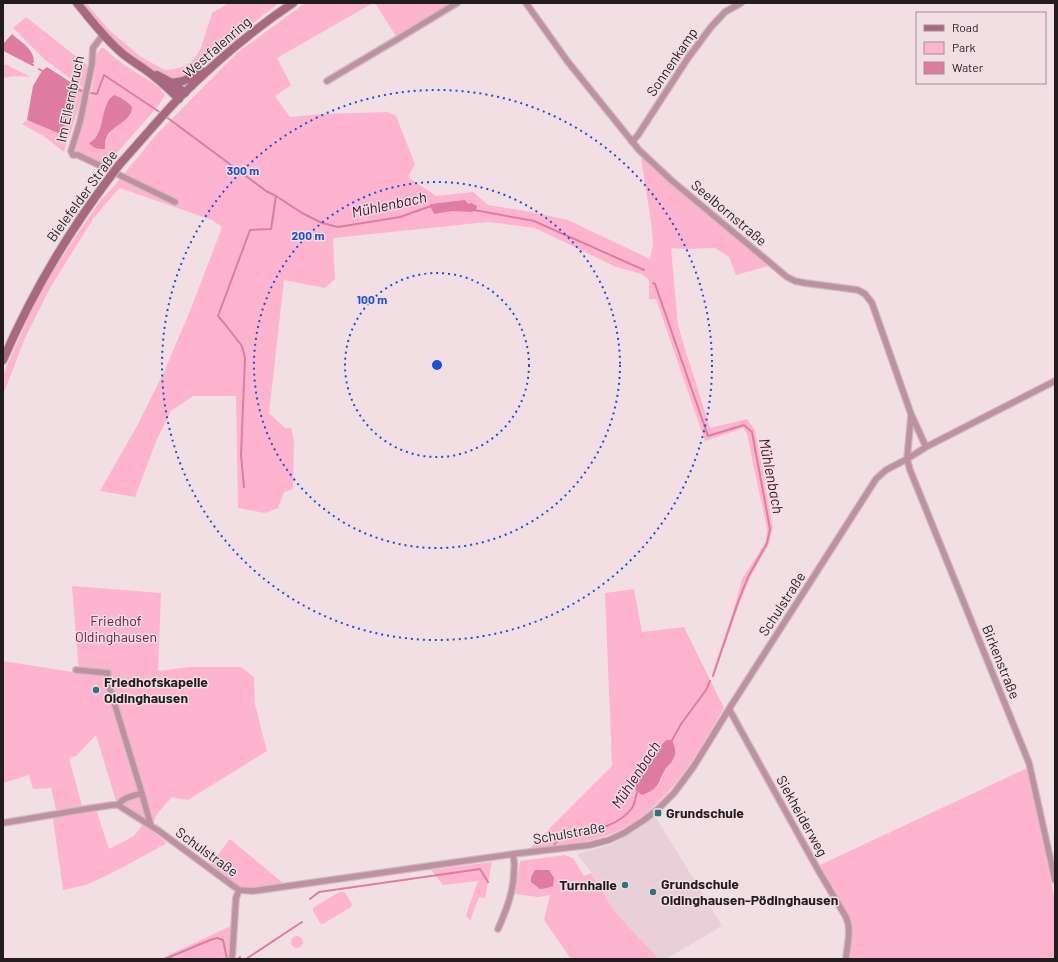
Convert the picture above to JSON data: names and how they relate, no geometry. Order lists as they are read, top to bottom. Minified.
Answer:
{"streets":{"main road":["Westfalenring","Bielefelder Straße"],"street":["Sonnenkamp","Im Ellernbruch","Seelbornstraße","Schulstraße","Birkenstraße","Siekheiderweg"]},"crossings":[["Westfalenring","Bielefelder Straße"],["Sonnenkamp","Seelbornstraße"],["Seelbornstraße","Schulstraße"],["Seelbornstraße","Birkenstraße"],["Schulstraße","Birkenstraße"],["Schulstraße","Siekheiderweg"]],"water":["Mühlenbach"],"parks":["Friedhof Oldinghausen"],"places":{"other":["Friedhofskapelle Oldinghausen","Turnhalle","Grundschule Oldinghausen-Pödinghausen"],"transit":["Grundschule"]},"legend":["Road","Park","Water"],"rings":["300 m","200 m","100 m"]}
